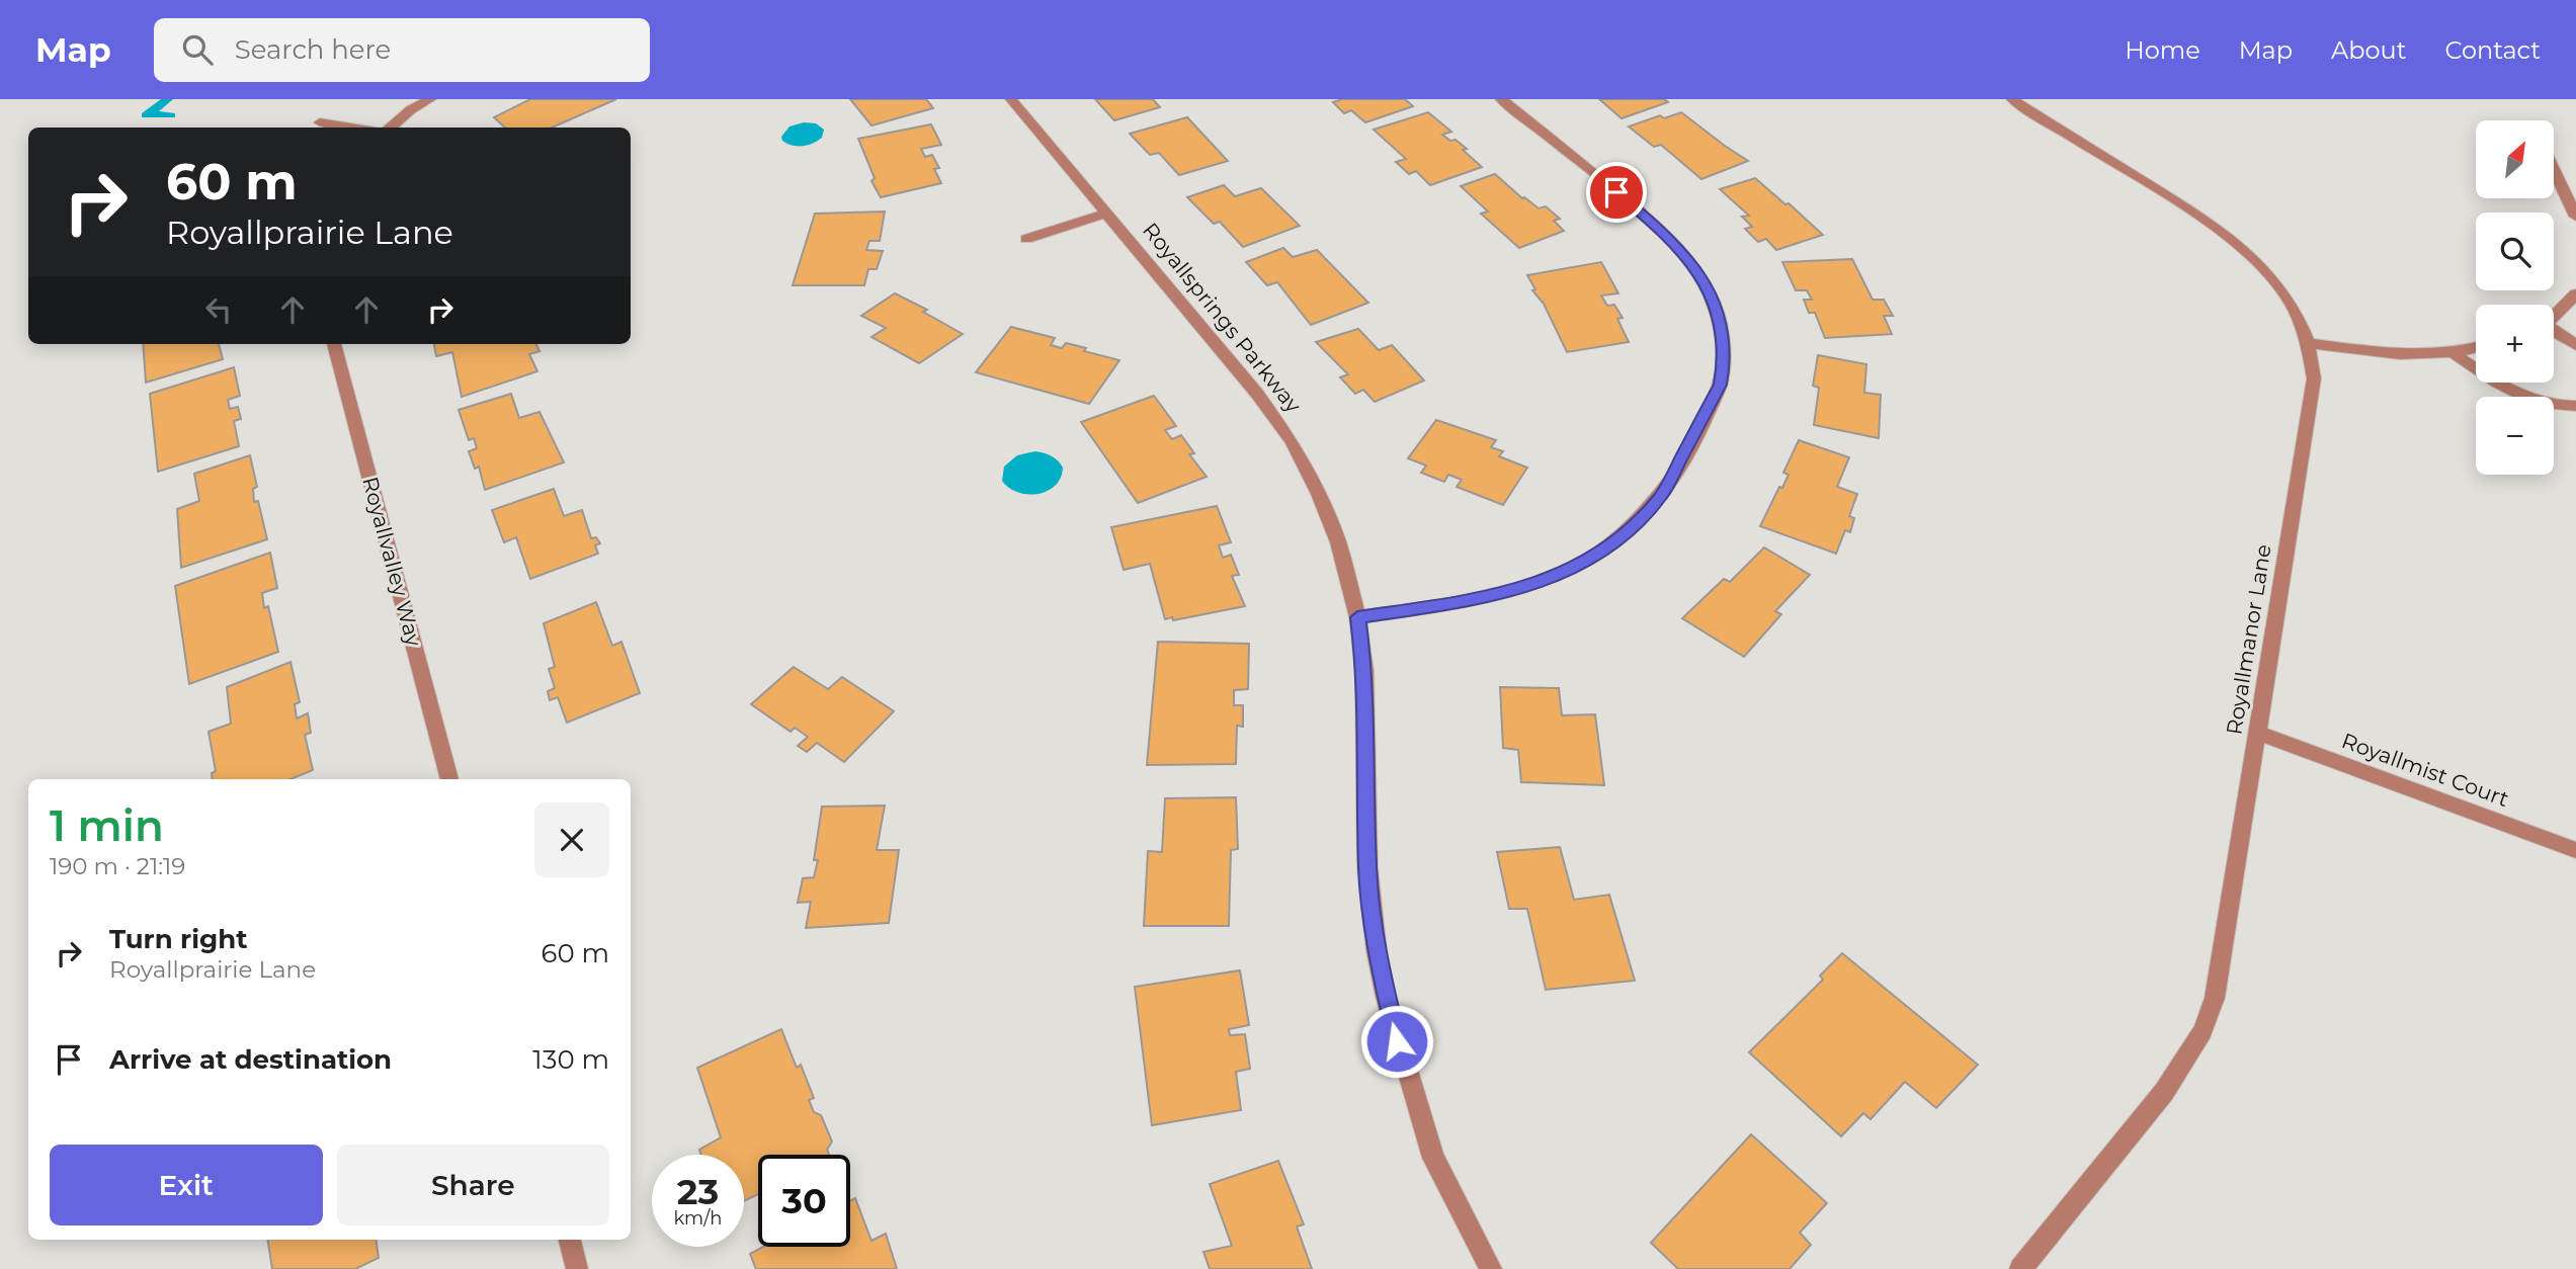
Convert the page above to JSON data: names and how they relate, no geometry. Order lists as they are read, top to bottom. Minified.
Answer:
{"streets":{"street":["Royallsprings Parkway","Royallvalley Way","Royallmanor Lane","Royallmist Court"]},"crossings":[["Royallmanor Lane","Royallmist Court"]],"north":"top right","page":{"header":"Map","search":"Search here","nav":["Home","Map","About","Contact"],"map_buttons":["+","−"],"turn":["60 m","Royallprairie Lane"],"heading":["1 min","190 m · 21:19"],"list":[{"name":"Turn right","note":"Royallprairie Lane","value":"60 m"},{"name":"Arrive at destination","value":"130 m"}],"buttons":["Exit","Share"],"speed":"23 km/h","limit":"30"}}
